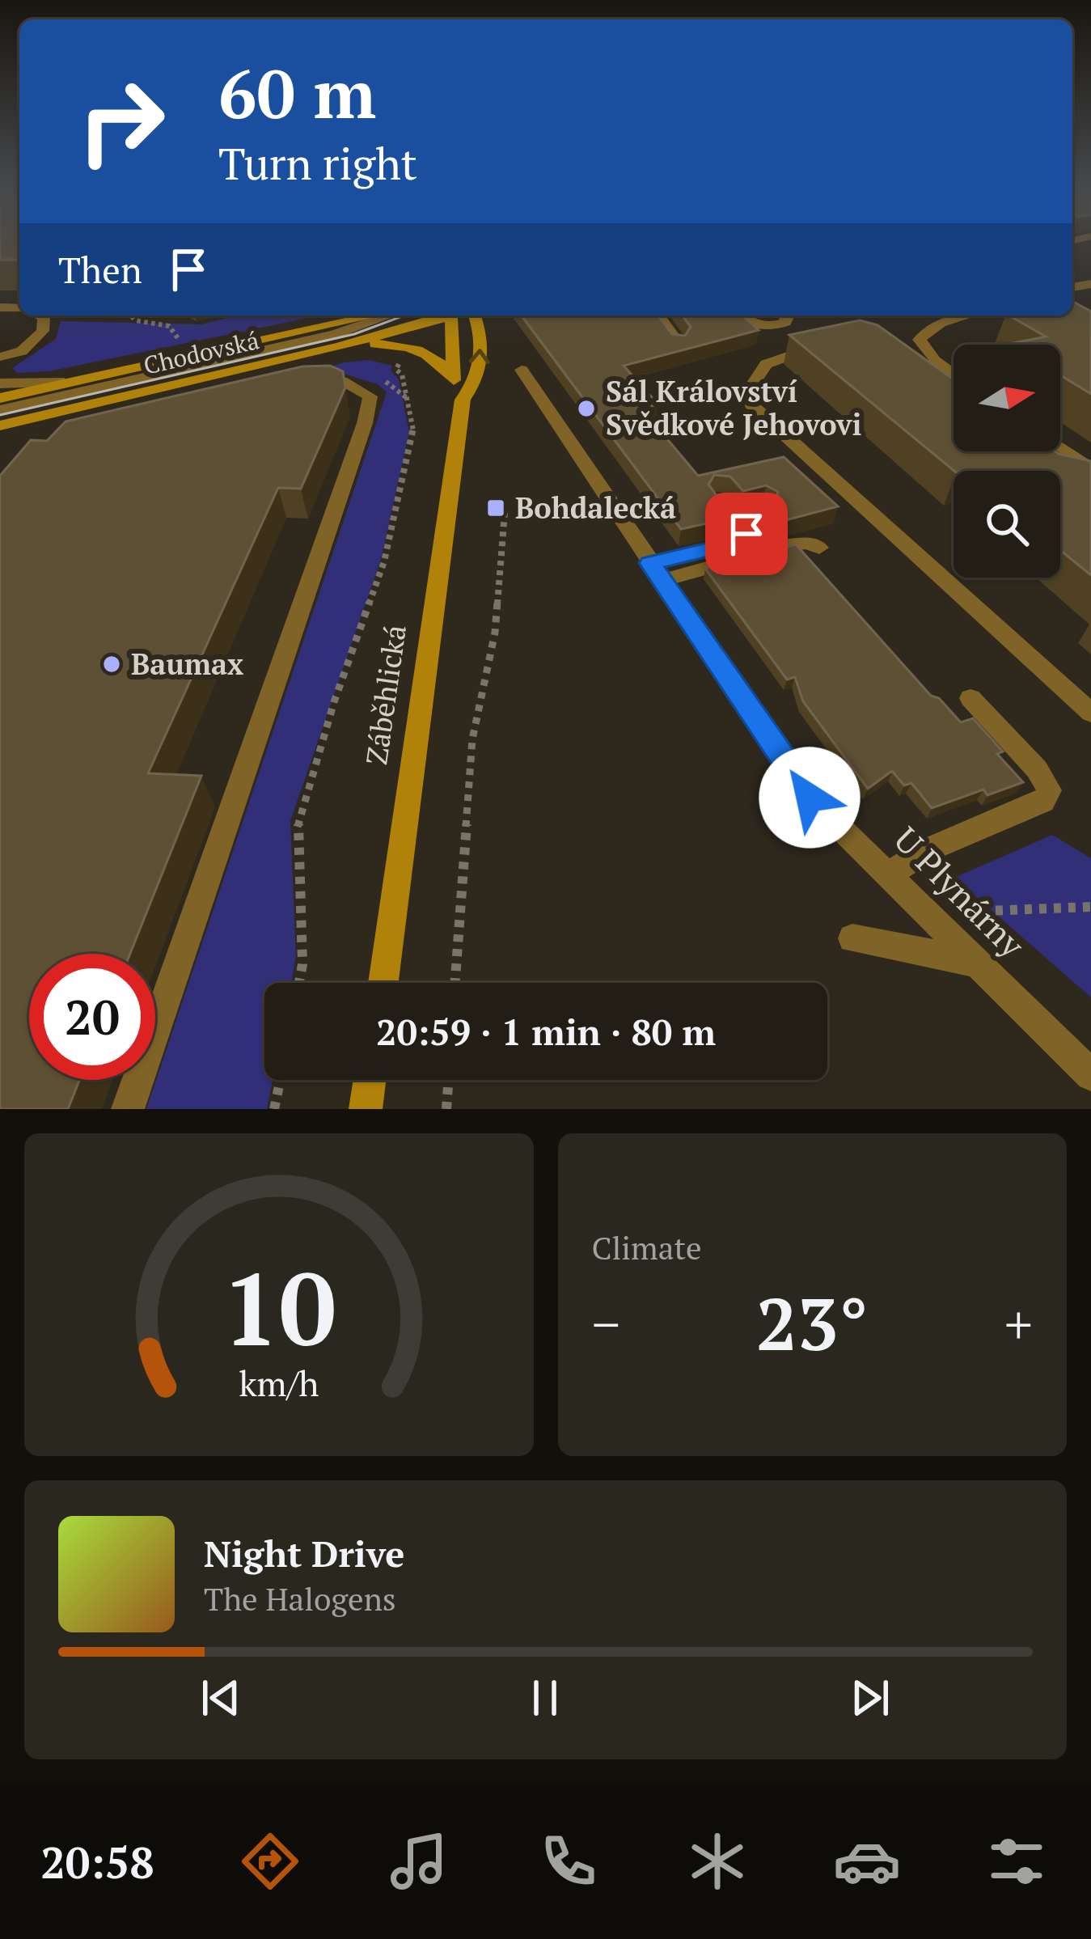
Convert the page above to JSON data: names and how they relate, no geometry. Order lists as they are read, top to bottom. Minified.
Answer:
{"streets":{"street":["Chodovská","Záběhlická"],"lane":["U Plynárny"]},"places":{"other":["Sál Království Svědkové Jehovovi","Baumax"],"transit":["Bohdalecká"]},"north":"right","page":{"turn":["60 m","Turn right"],"then":"Then","limit":"20","trip":"20:59 · 1 min · 80 m","tile":"Climate","heat":["−","23°","+"],"song":["Night Drive","The Halogens"],"tabs":"20:58","gauge":["10","km/h"]}}
